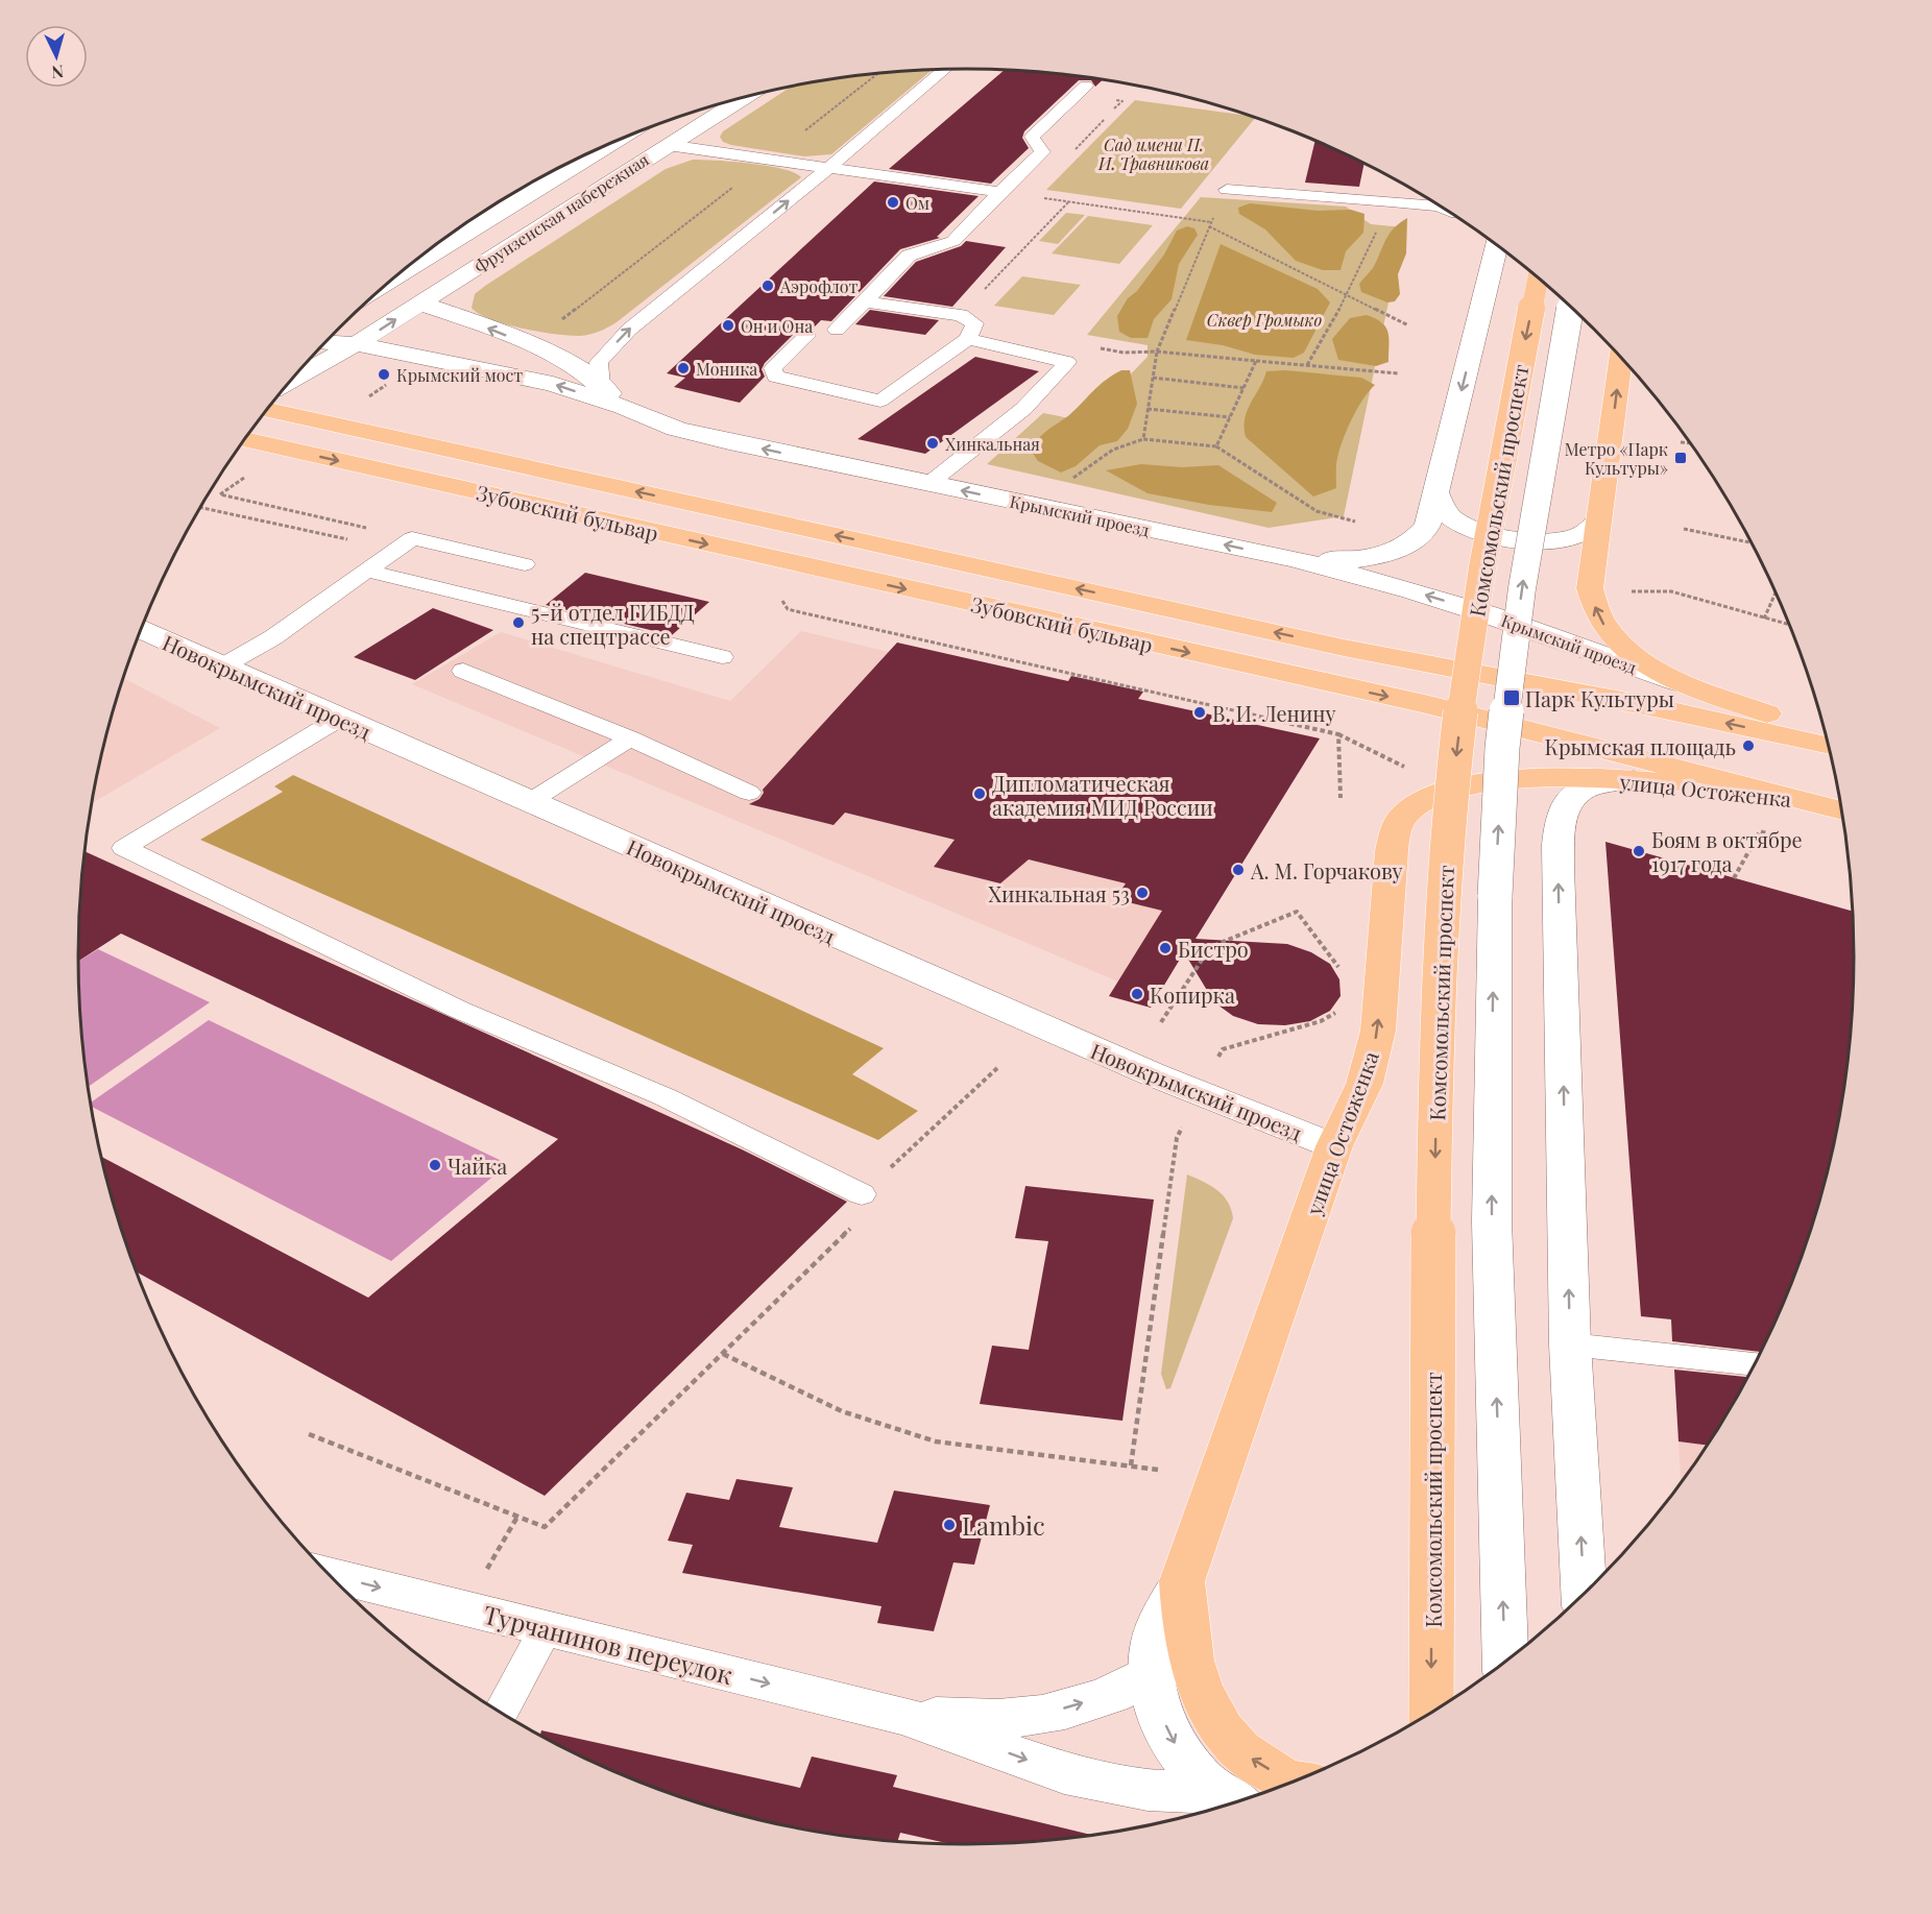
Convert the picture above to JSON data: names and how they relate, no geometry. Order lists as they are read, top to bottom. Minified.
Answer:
{"streets":{"main road":["Фрунзенская набережная","Комсомольский проспект","Зубовский бульвар","Крымский проезд","Новокрымский проезд","улица Остоженка","Турчанинов переулок"]},"crossings":[["Фрунзенская набережная","Крымский проезд"],["Зубовский бульвар","улица Остоженка"],["Новокрымский проезд","улица Остоженка"],["улица Остоженка","Турчанинов переулок"]],"one_way":["Крымский проезд","Турчанинов переулок"],"parks":["Сад имени П. И. Травникова","Сквер Громыко"],"places":{"other":["Ом","Аэрофлот","Он и Она","Моника","Крымский мост","Хинкальная","5-й отдел ГИБДД на спецтрассе","В. И. Ленину","Крымская площадь","Дипломатическая академия МИД России","Боям в октябре 1917 года","А. М. Горчакову","Хинкальная 53","Бистро","Копирка","Чайка","Lambic"],"transit":["Метро «Парк Культуры»","Парк Культуры"]},"north":"bottom"}
